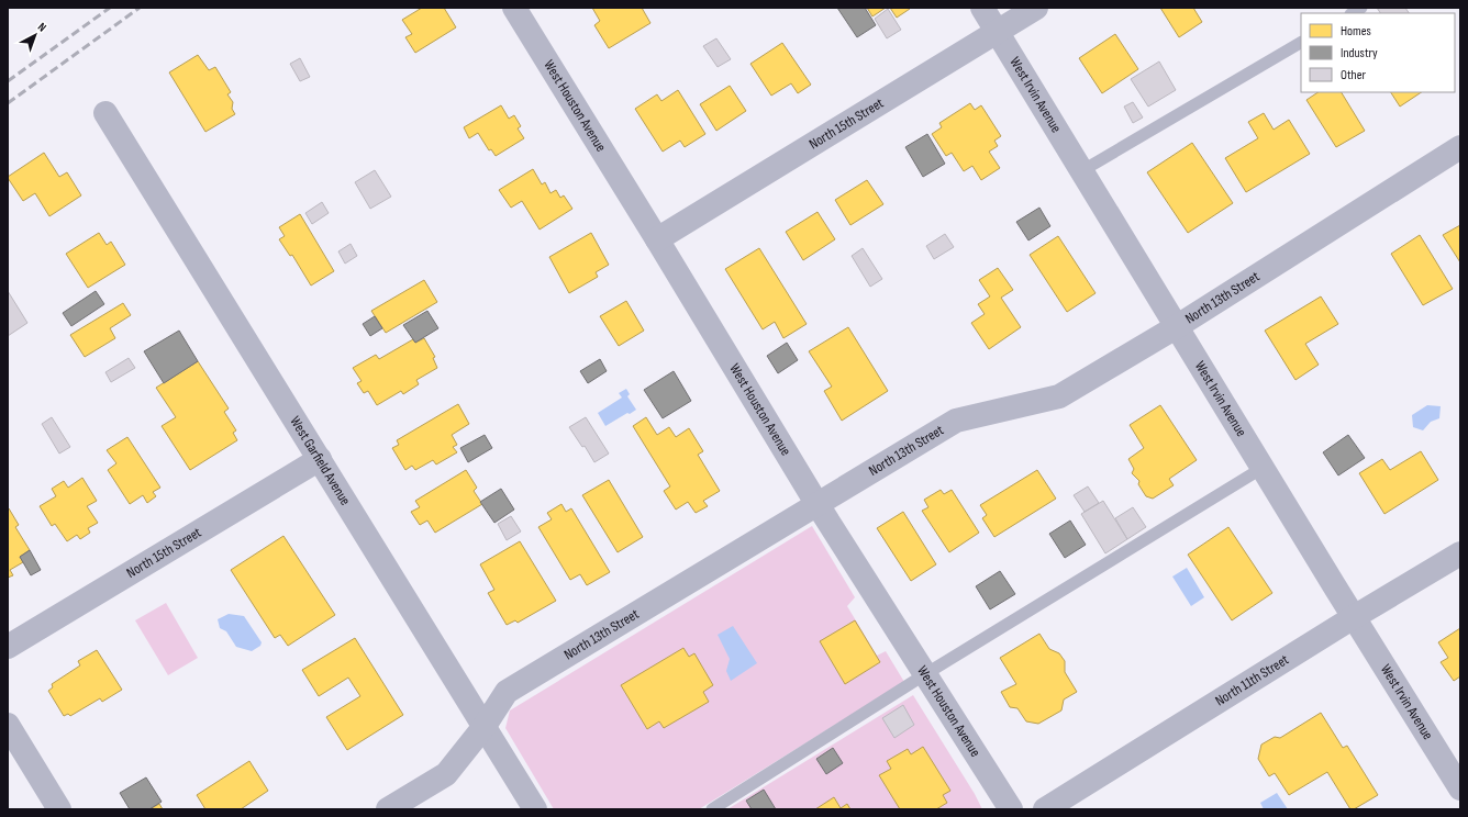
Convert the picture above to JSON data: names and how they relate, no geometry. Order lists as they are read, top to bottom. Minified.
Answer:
{"streets":{"street":["West Irvin Avenue","West Houston Avenue","North 15th Street","North 13th Street","West Garfield Avenue","North 11th Street"]},"crossings":[["West Irvin Avenue","North 15th Street"],["West Irvin Avenue","North 13th Street"],["West Irvin Avenue","North 11th Street"],["West Houston Avenue","North 15th Street"],["West Houston Avenue","North 13th Street"],["North 15th Street","West Garfield Avenue"],["North 13th Street","West Garfield Avenue"]],"legend":["Homes","Industry","Other"],"north":"top right"}
